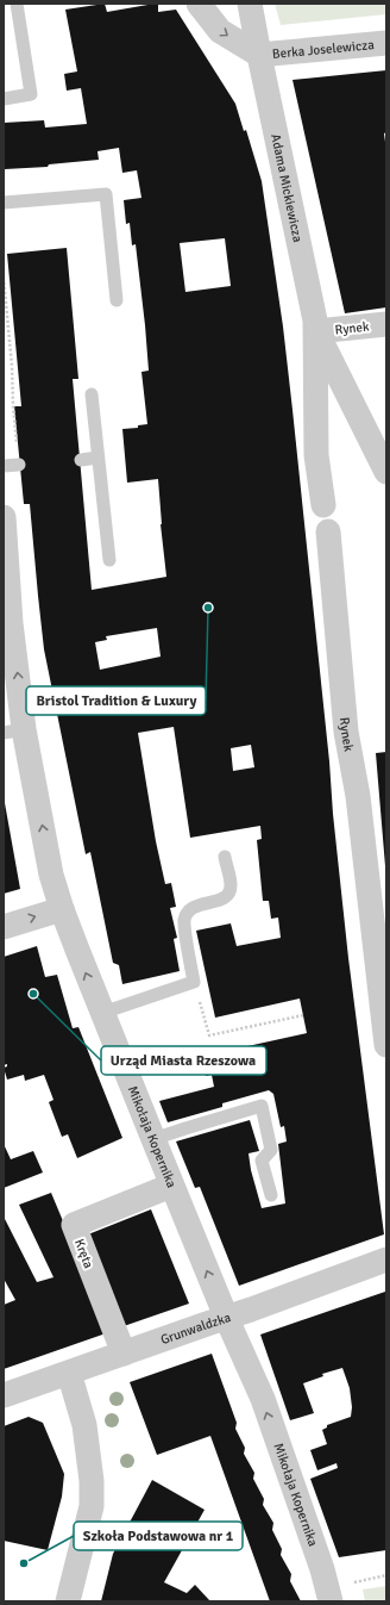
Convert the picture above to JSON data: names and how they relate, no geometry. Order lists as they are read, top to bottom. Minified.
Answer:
{"streets":{"street":["Berka Joselewicza","Adama Mickiewicza","Rynek","Mikołaja Kopernika","Kręta","Grunwaldzka"]},"crossings":[["Berka Joselewicza","Adama Mickiewicza"],["Adama Mickiewicza","Rynek"],["Mikołaja Kopernika","Kręta"],["Mikołaja Kopernika","Grunwaldzka"],["Kręta","Grunwaldzka"]],"one_way":["Mikołaja Kopernika"],"places":["Bristol Tradition & Luxury","Urząd Miasta Rzeszowa","Szkoła Podstawowa nr 1"]}
